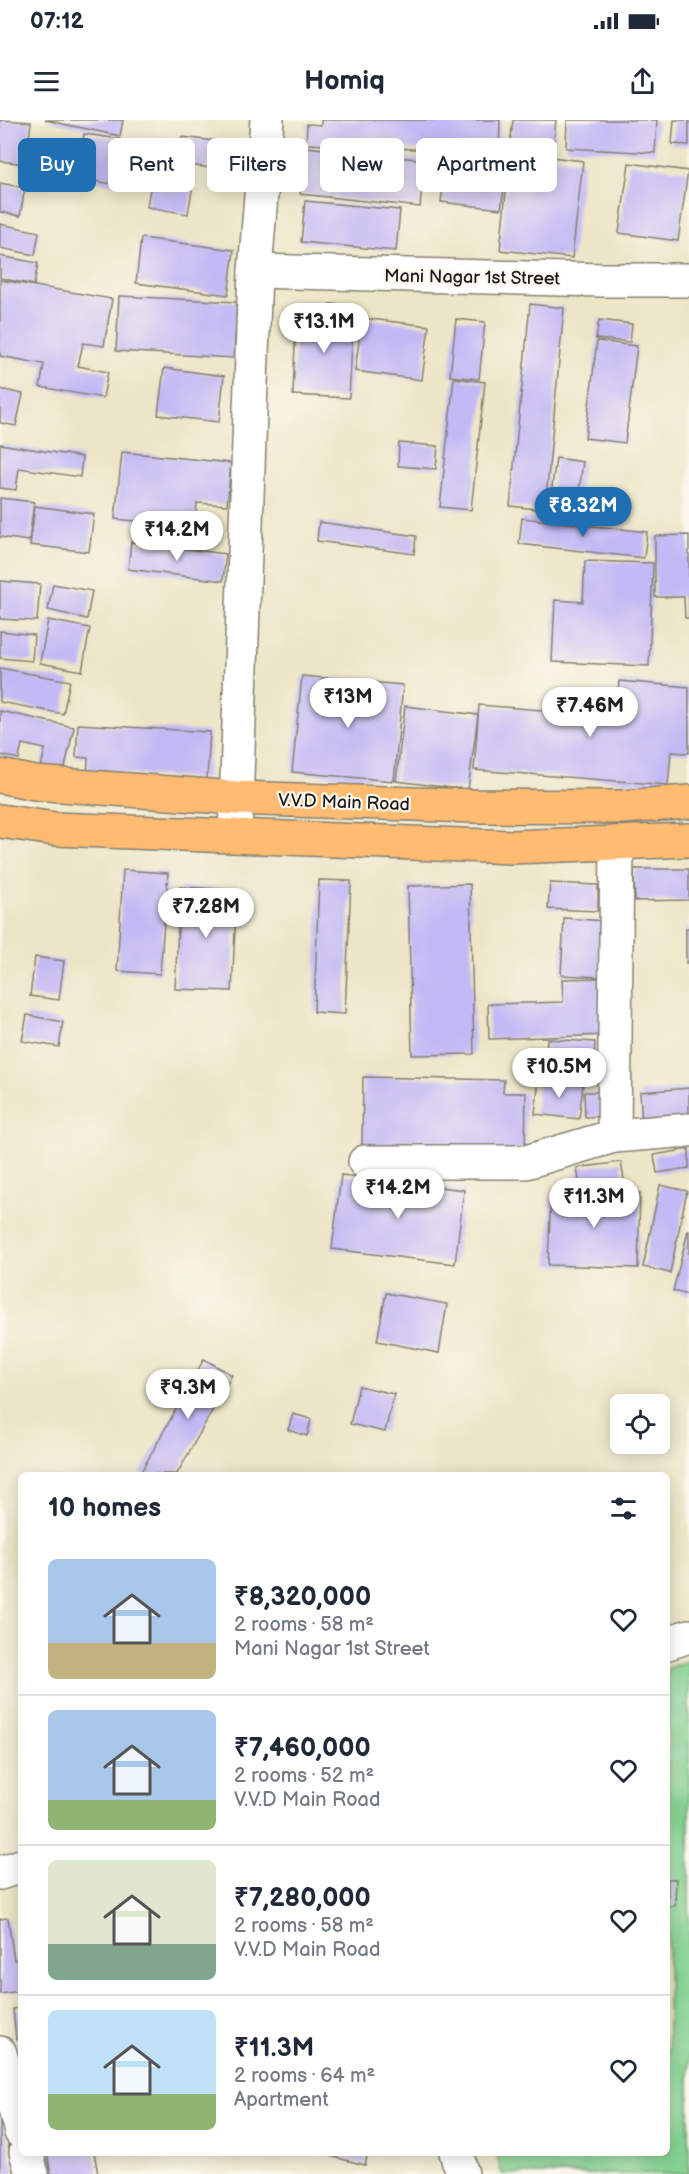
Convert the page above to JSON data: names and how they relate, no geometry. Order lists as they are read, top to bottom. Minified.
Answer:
{"streets":{"main road":["V.V.D Main Road"],"street":["Mani Nagar 1st Street"]},"page":{"status":"07:12","header":"Homiq","chip":["Buy","Rent","Filters","New","Apartment"],"price":["₹13.1M","₹8.32M","₹14.2M","₹13M","₹7.46M","₹7.28M","₹10.5M","₹14.2M","₹11.3M","₹9.3M"],"heading":"10 homes","list":[{"name":"₹8,320,000","note":"2 rooms · 58 m² · Mani Nagar 1st Street"},{"name":"₹7,460,000","note":"2 rooms · 52 m² · V.V.D Main Road"},{"name":"₹7,280,000","note":"2 rooms · 58 m² · V.V.D Main Road"},{"name":"₹11.3M","note":"2 rooms · 64 m² · Apartment"}]}}
